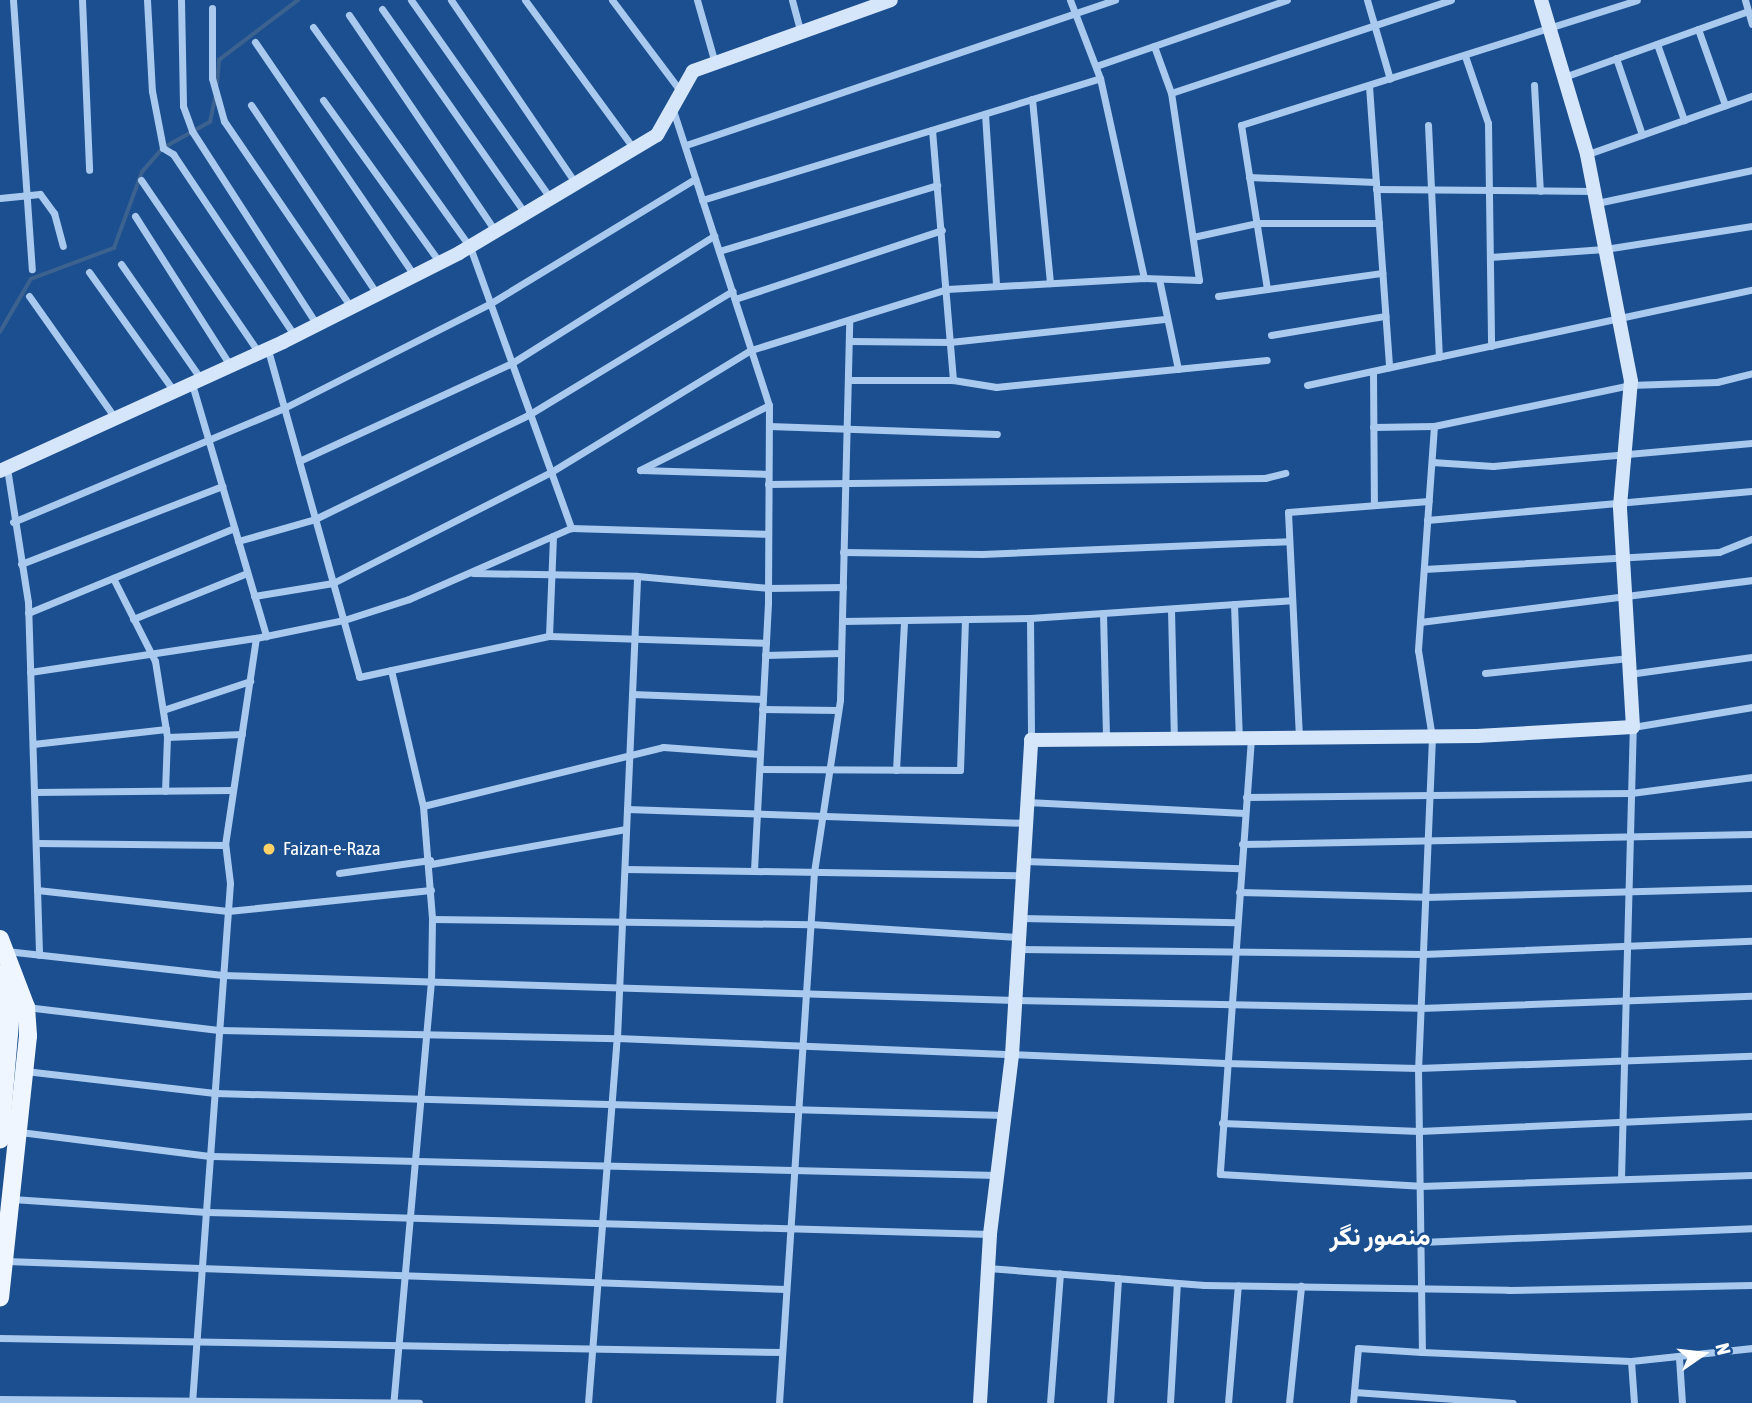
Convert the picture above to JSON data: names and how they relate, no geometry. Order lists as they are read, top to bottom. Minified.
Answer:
{"districts":["منصور نگر"],"places":["Faizan-e-Raza"],"north":"right"}
